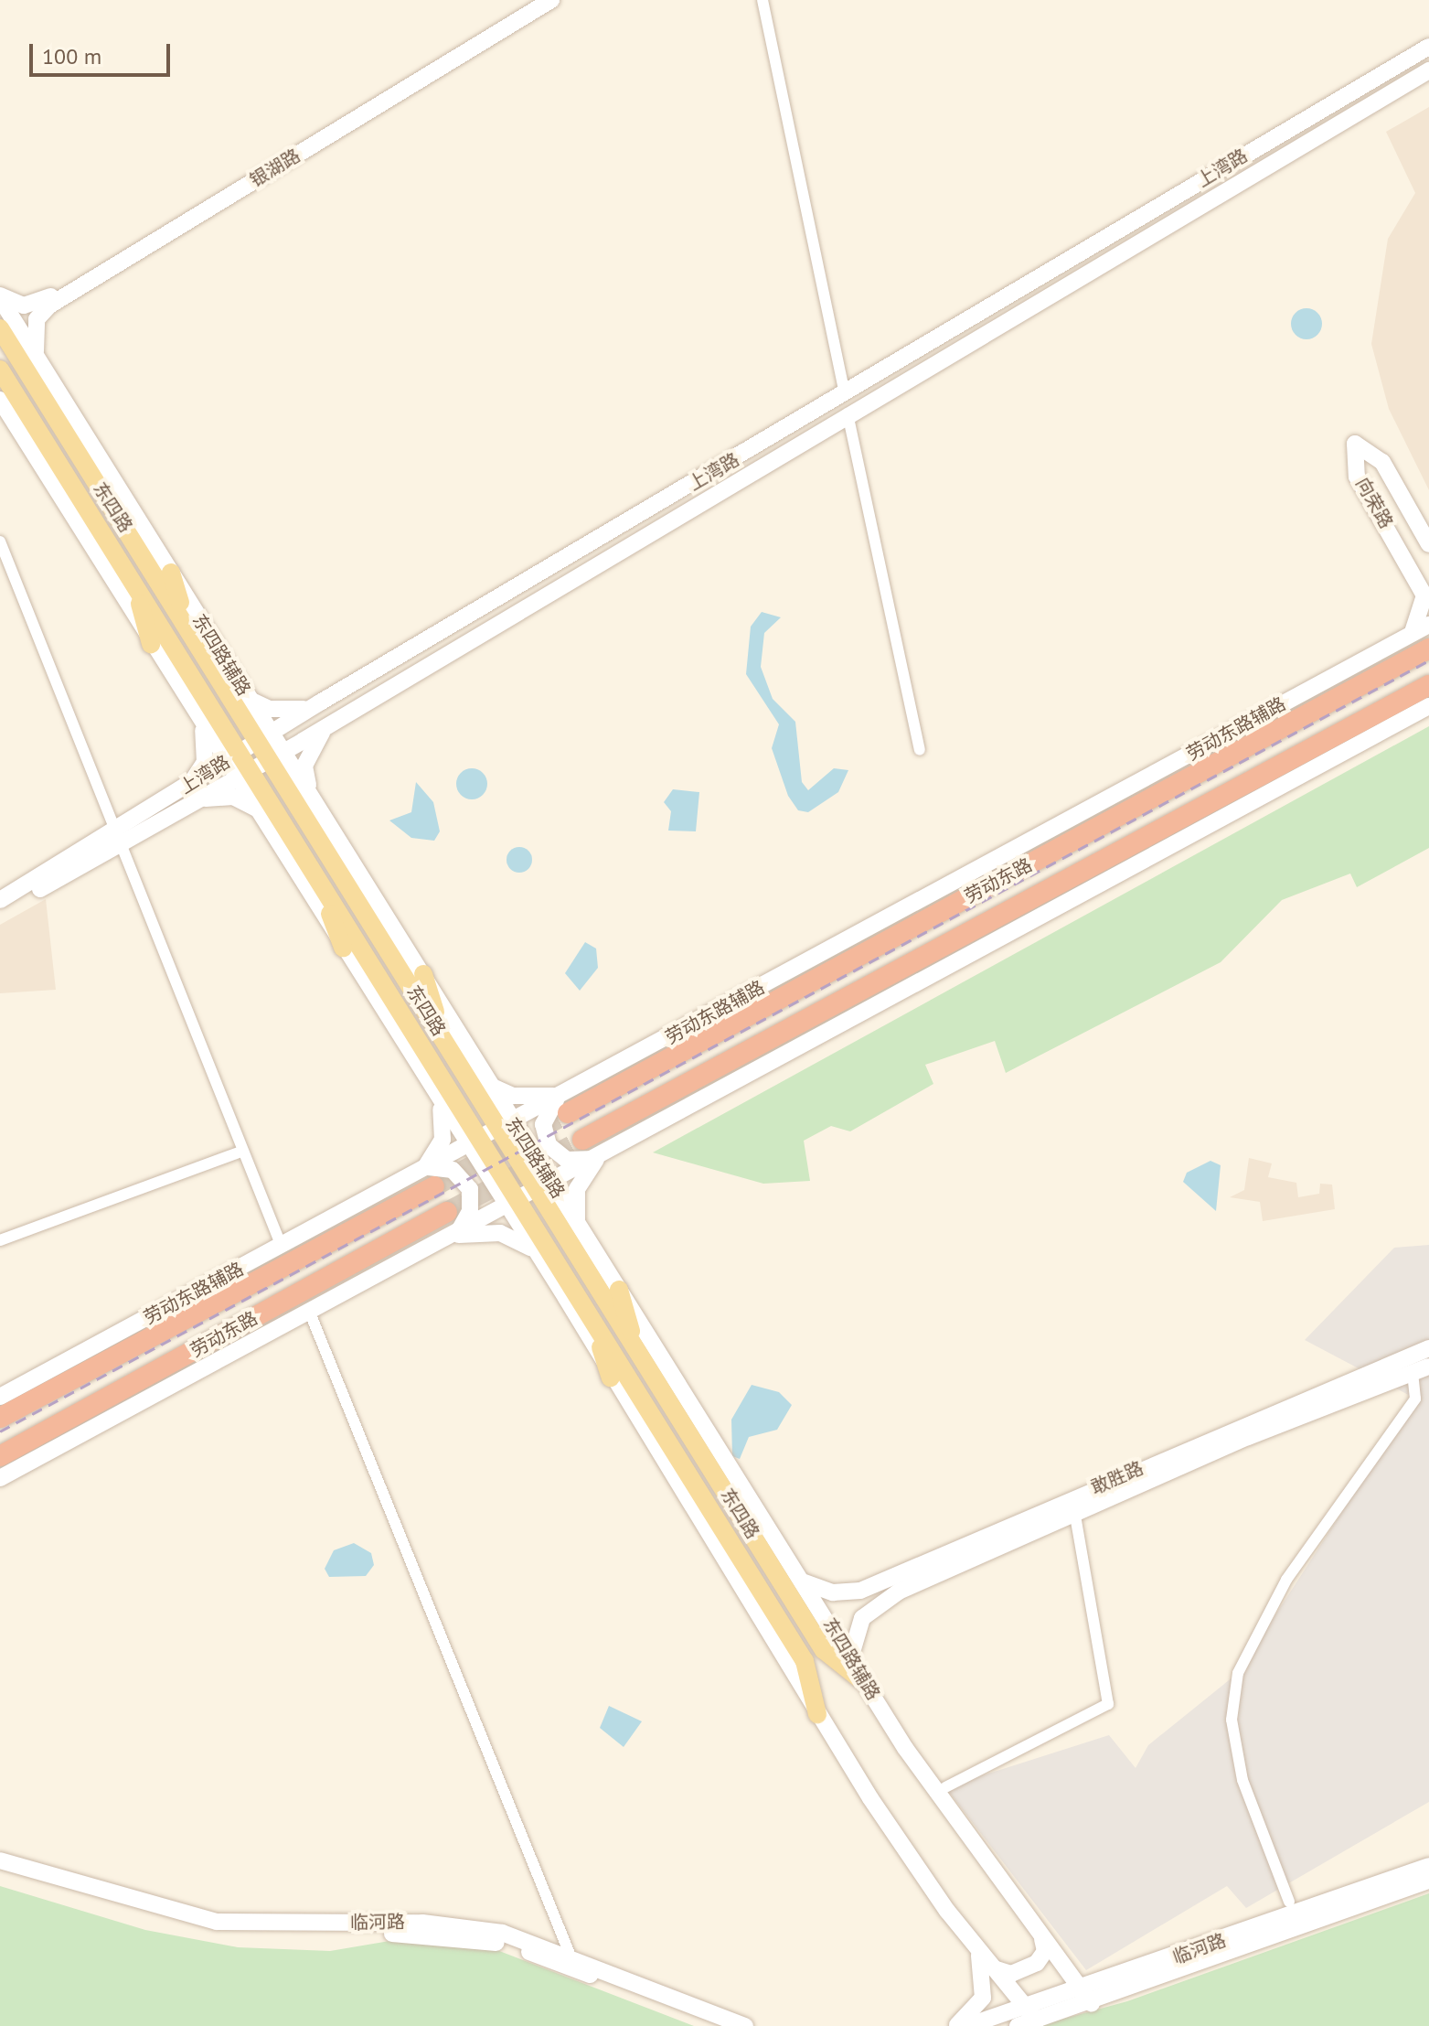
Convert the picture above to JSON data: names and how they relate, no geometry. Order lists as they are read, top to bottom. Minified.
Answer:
{"streets":{"highway":["劳动东路"],"main road":["银湖路","上湾路","向荣路","东四路","东四路辅路","劳动东路辅路","敢胜路","临河路"]},"crossings":[["银湖路","东四路辅路"],["上湾路","东四路"],["上湾路","东四路辅路"],["向荣路","劳动东路辅路"],["东四路","东四路辅路"],["东四路","劳动东路辅路"],["东四路辅路","劳动东路辅路"],["东四路辅路","敢胜路"],["东四路辅路","临河路"],["劳动东路辅路","劳动东路"]],"scale_bar":"100 m"}
